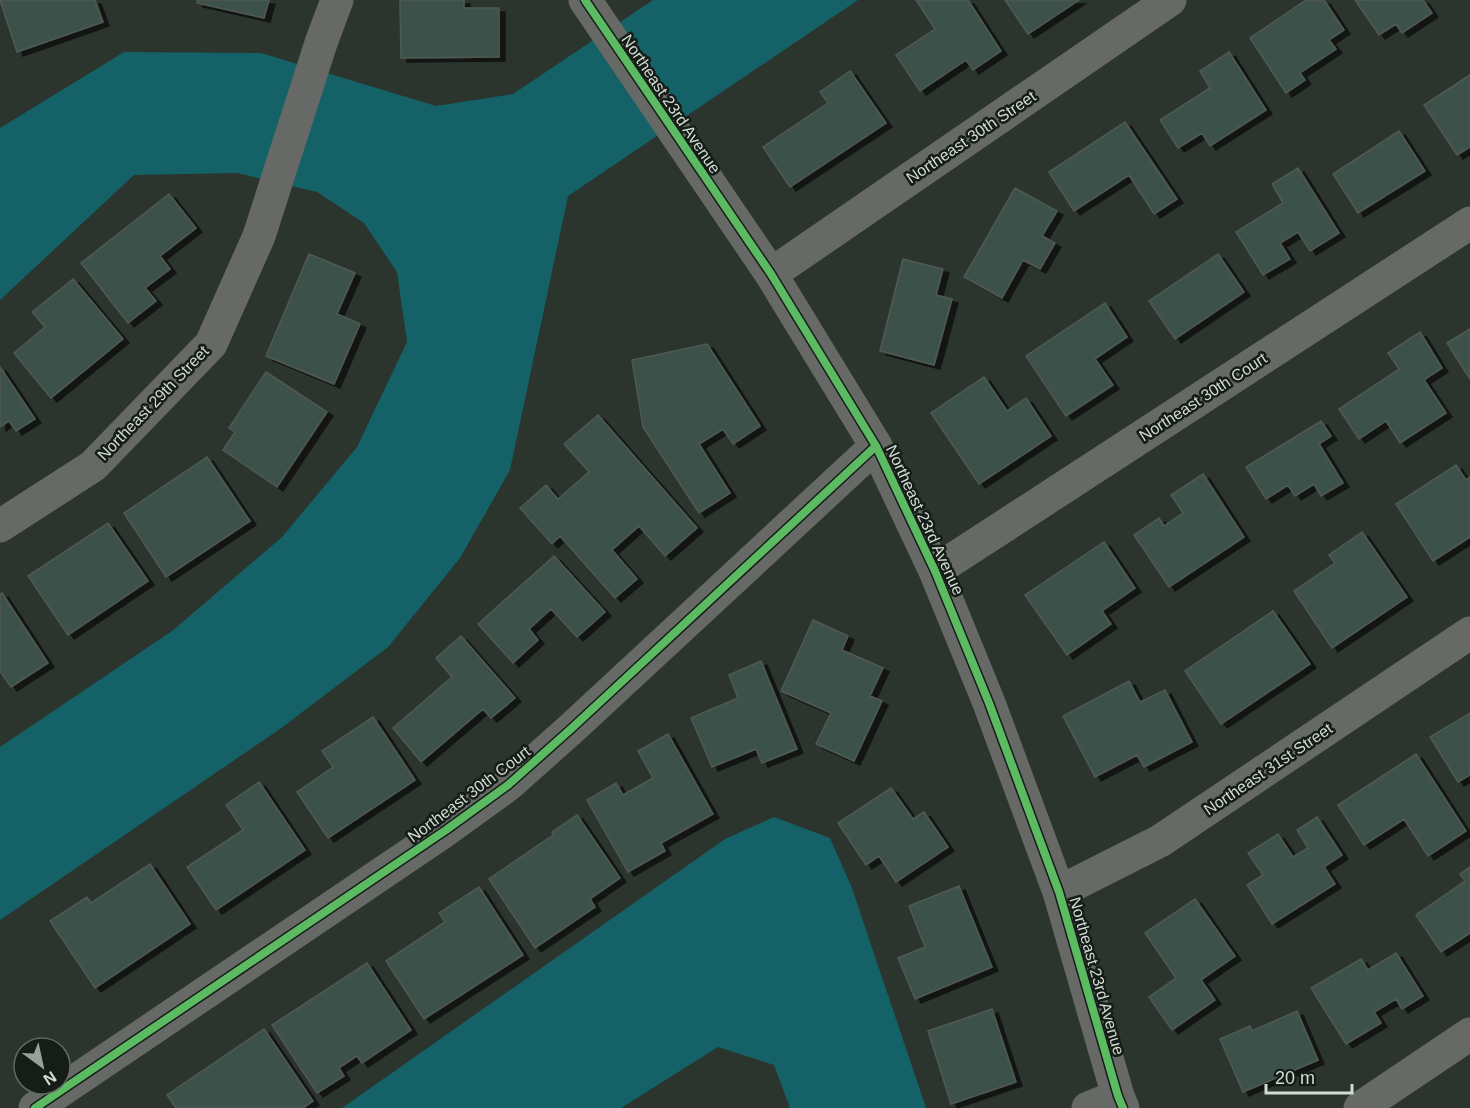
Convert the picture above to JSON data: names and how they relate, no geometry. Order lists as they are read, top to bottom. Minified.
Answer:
{"streets":{"street":["Northeast 23rd Avenue","Northeast 30th Street","Northeast 30th Court","Northeast 29th Street","Northeast 31st Street"]},"crossings":[["Northeast 23rd Avenue","Northeast 30th Street"],["Northeast 23rd Avenue","Northeast 30th Court"],["Northeast 23rd Avenue","Northeast 31st Street"]],"scale_bar":"20 m","north":"bottom right"}
